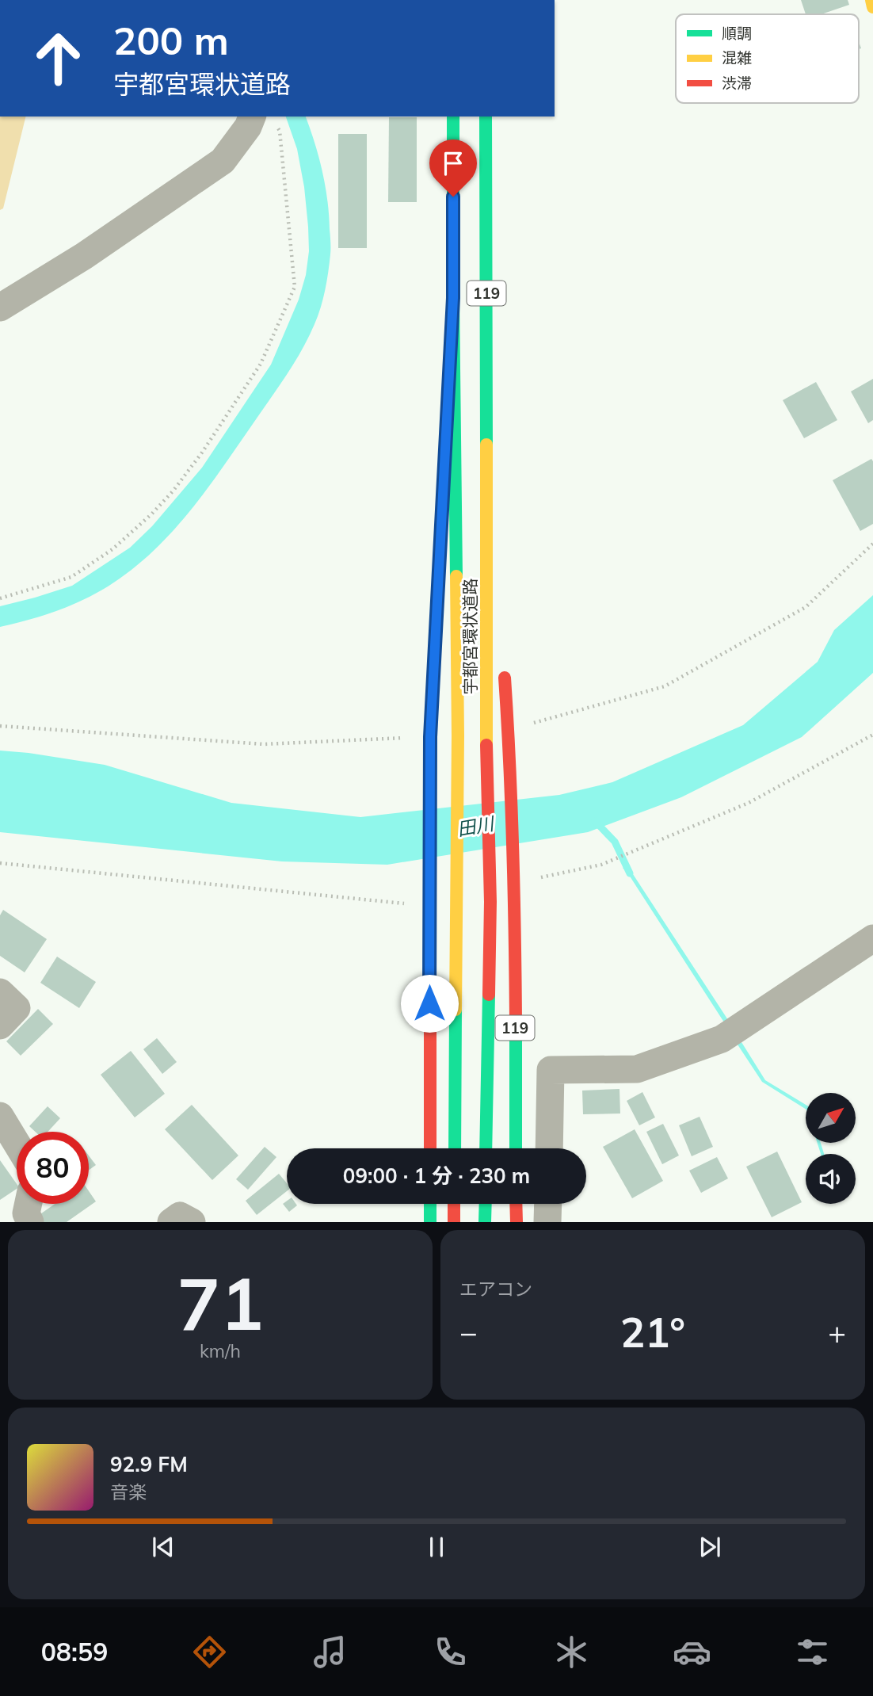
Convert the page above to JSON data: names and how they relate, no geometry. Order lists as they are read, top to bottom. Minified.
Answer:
{"streets":{"main road":["119","宇都宮環状道路"]},"crossings":[["119","宇都宮環状道路"]],"water":["田川"],"legend":["順調","混雑","渋滞"],"north":"top right","page":{"turn":["200 m","宇都宮環状道路"],"limit":"80","trip":"09:00 · 1 分 · 230 m","tile":[["71","km/h"],"エアコン"],"heat":["−","21°","+"],"song":["92.9 FM","音楽"],"tabs":"08:59"}}
